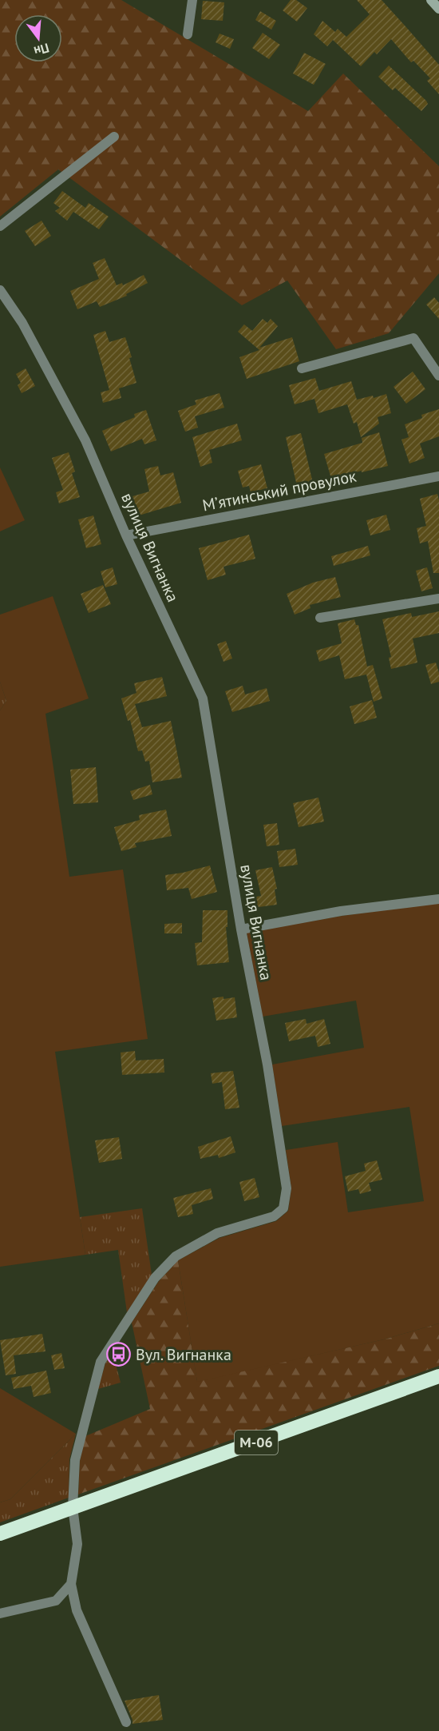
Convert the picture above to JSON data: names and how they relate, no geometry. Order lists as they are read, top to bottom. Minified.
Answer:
{"streets":{"highway":["М-06"],"street":["Мʼятинський провулок","вулиця Вигнанка"]},"crossings":[["Мʼятинський провулок","вулиця Вигнанка"],["вулиця Вигнанка","М-06"]],"places":{"bus stop":["Вул. Вигнанка"]},"north":"bottom"}
